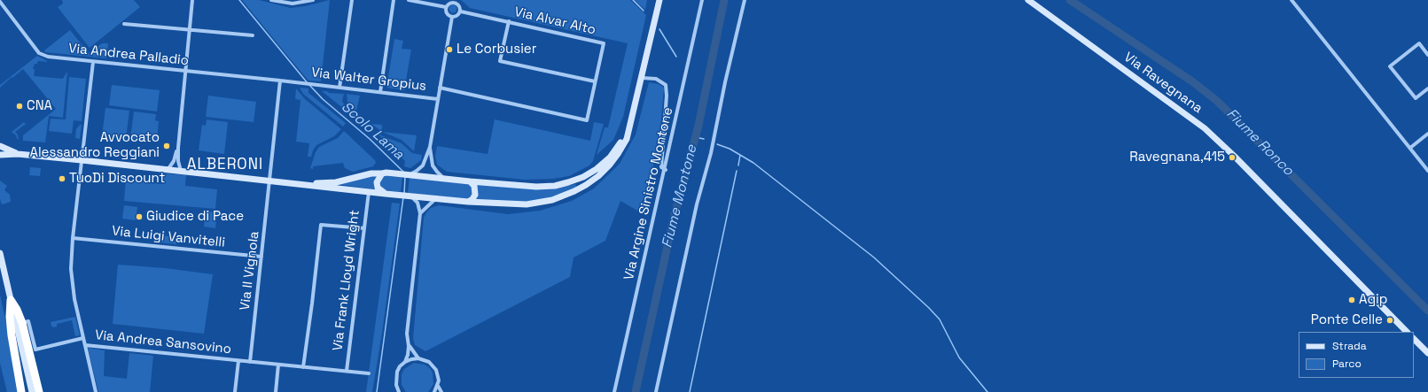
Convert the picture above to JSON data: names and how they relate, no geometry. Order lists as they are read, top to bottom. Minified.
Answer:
{"streets":{"main road":["Via Ravegnana"],"street":["Via Alvar Alto","Via Andrea Palladio","Via Walter Gropius","Via Argine Sinistro Montone","Via Luigi Vanvitelli","Via Il Vignola","Via Frank Lloyd Wright","Via Andrea Sansovino"]},"crossings":[["Via Andrea Palladio","Via Walter Gropius"],["Via Andrea Palladio","Via Il Vignola"],["Via Luigi Vanvitelli","Via Il Vignola"],["Via Il Vignola","Via Andrea Sansovino"],["Via Frank Lloyd Wright","Via Andrea Sansovino"]],"districts":["ALBERONI"],"water":["Scolo Lama","Fiume Ronco","Fiume Montone"],"places":["Le Corbusier","CNA","Avvocato Alessandro Reggiani","Ravegnana,415","TuoDi Discount","Giudice di Pace","Agip","Ponte Celle"],"legend":["Strada","Parco"]}
